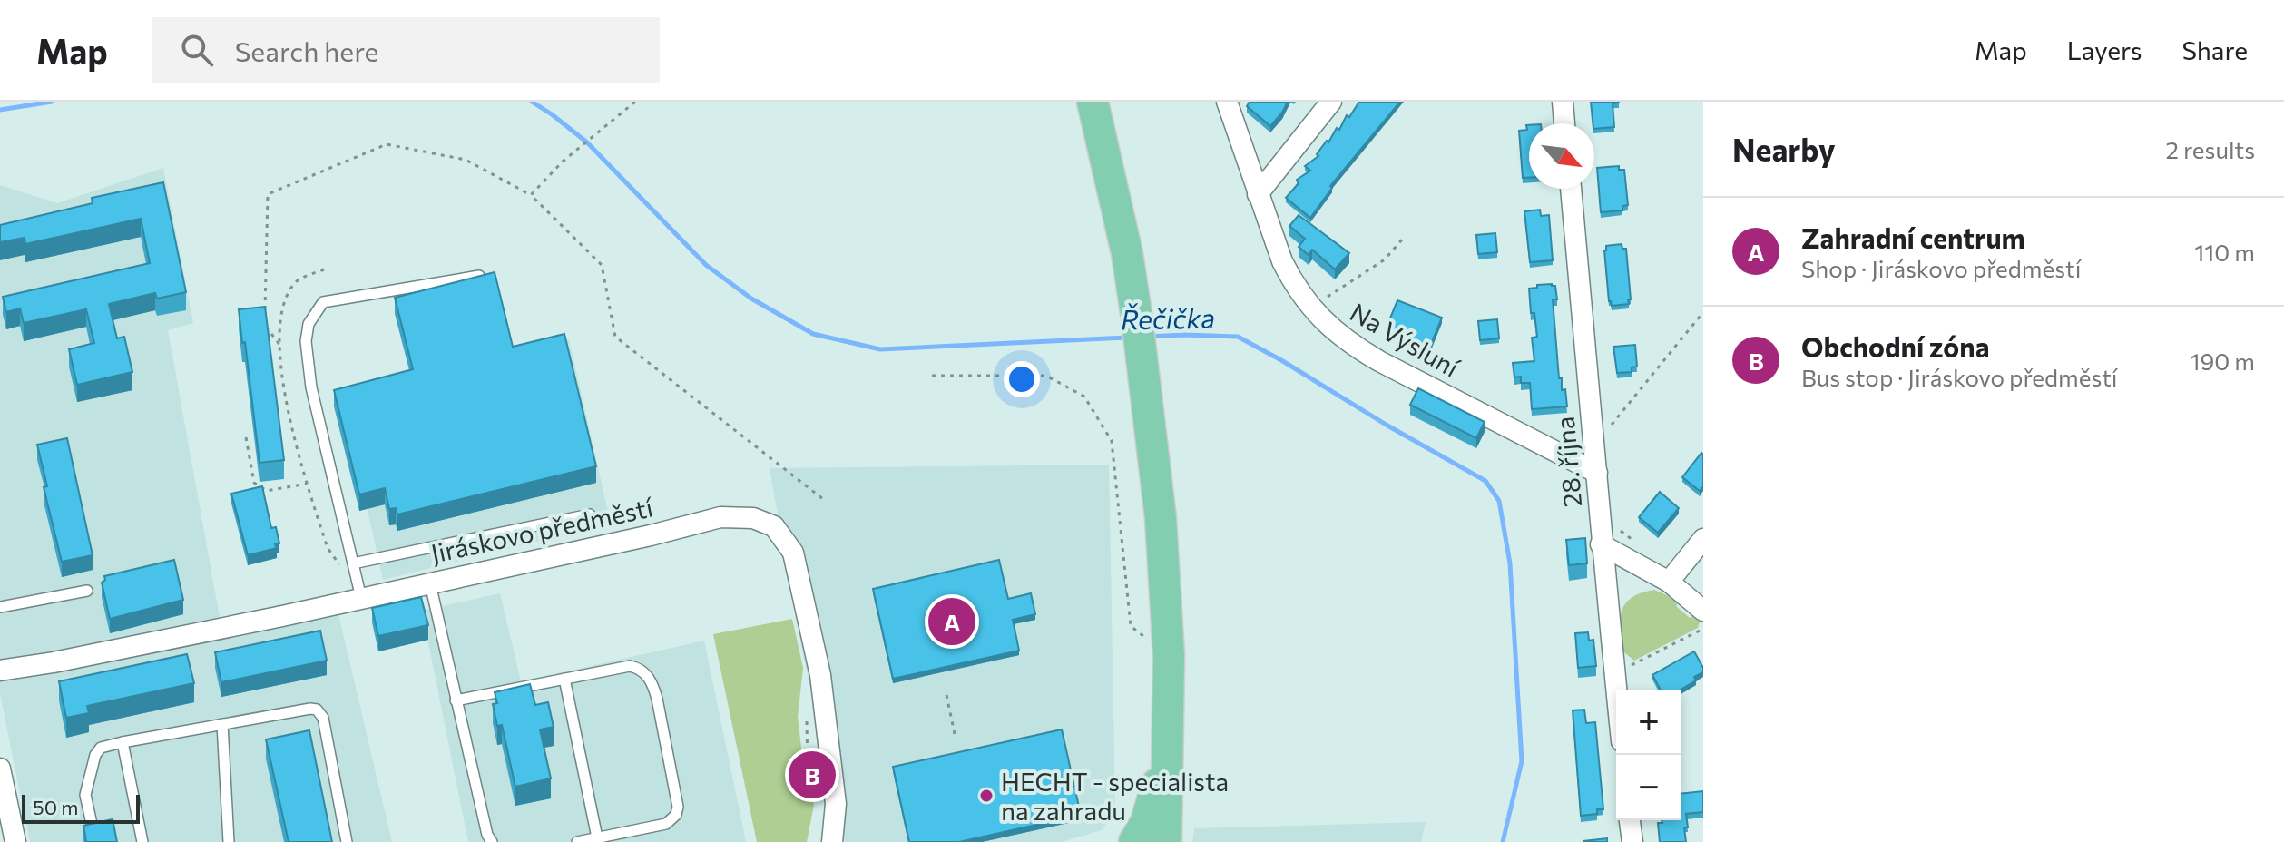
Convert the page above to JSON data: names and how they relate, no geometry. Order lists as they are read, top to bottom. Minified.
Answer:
{"streets":{"street":["Na Výsluní","28. října","Jiráskovo předměstí"]},"crossings":[["Na Výsluní","28. října"]],"water":["Řečička"],"places":["HECHT - specialista na zahradu"],"scale_bar":"50 m","north":"bottom right","page":{"header":"Map","search":"Search here","nav":["Map","Layers","Share"],"heading":["Nearby","2 results"],"list":[{"mark":"A","name":"Zahradní centrum","note":"Shop · Jiráskovo předměstí","value":"110 m"},{"mark":"B","name":"Obchodní zóna","note":"Bus stop · Jiráskovo předměstí","value":"190 m"}],"pins":["A","B"],"map_buttons":["+","−"],"scale":"50 m"}}
